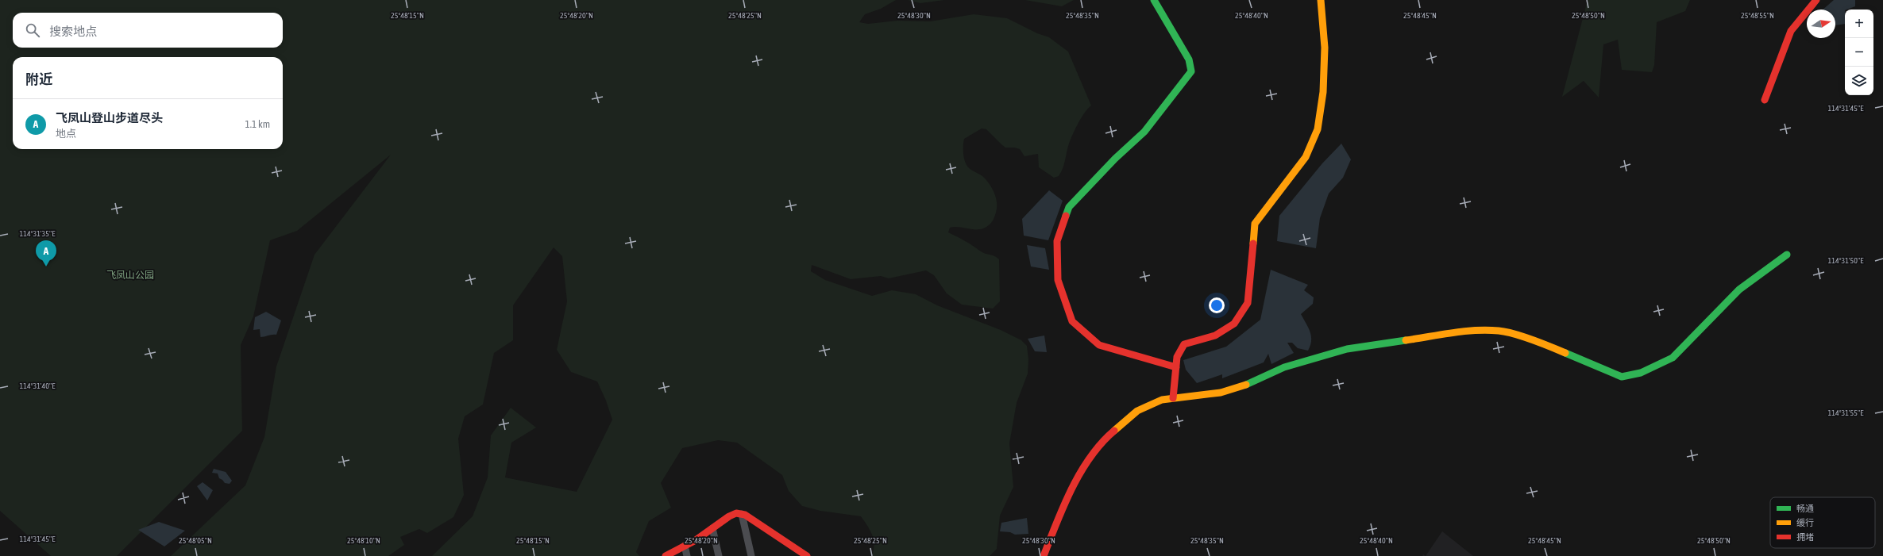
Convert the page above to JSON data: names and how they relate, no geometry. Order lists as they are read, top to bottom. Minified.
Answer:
{"parks":["飞凤山公园"],"legend":["畅通","缓行","拥堵"],"north":"right","page":{"map_buttons":["+","−"],"search":"搜索地点","heading":"附近","list":[{"mark":"A","name":"飞凤山登山步道尽头","note":"地点","value":"1.1 km"}],"pins":"A"},"coordinates":["25°48'15\"N","25°48'20\"N","25°48'25\"N","25°48'30\"N","25°48'35\"N","25°48'40\"N","25°48'45\"N","25°48'50\"N","25°48'55\"N","114°31'45\"E","114°31'35\"E","114°31'50\"E","114°31'40\"E","114°31'55\"E","25°48'05\"N","25°48'10\"N"]}
